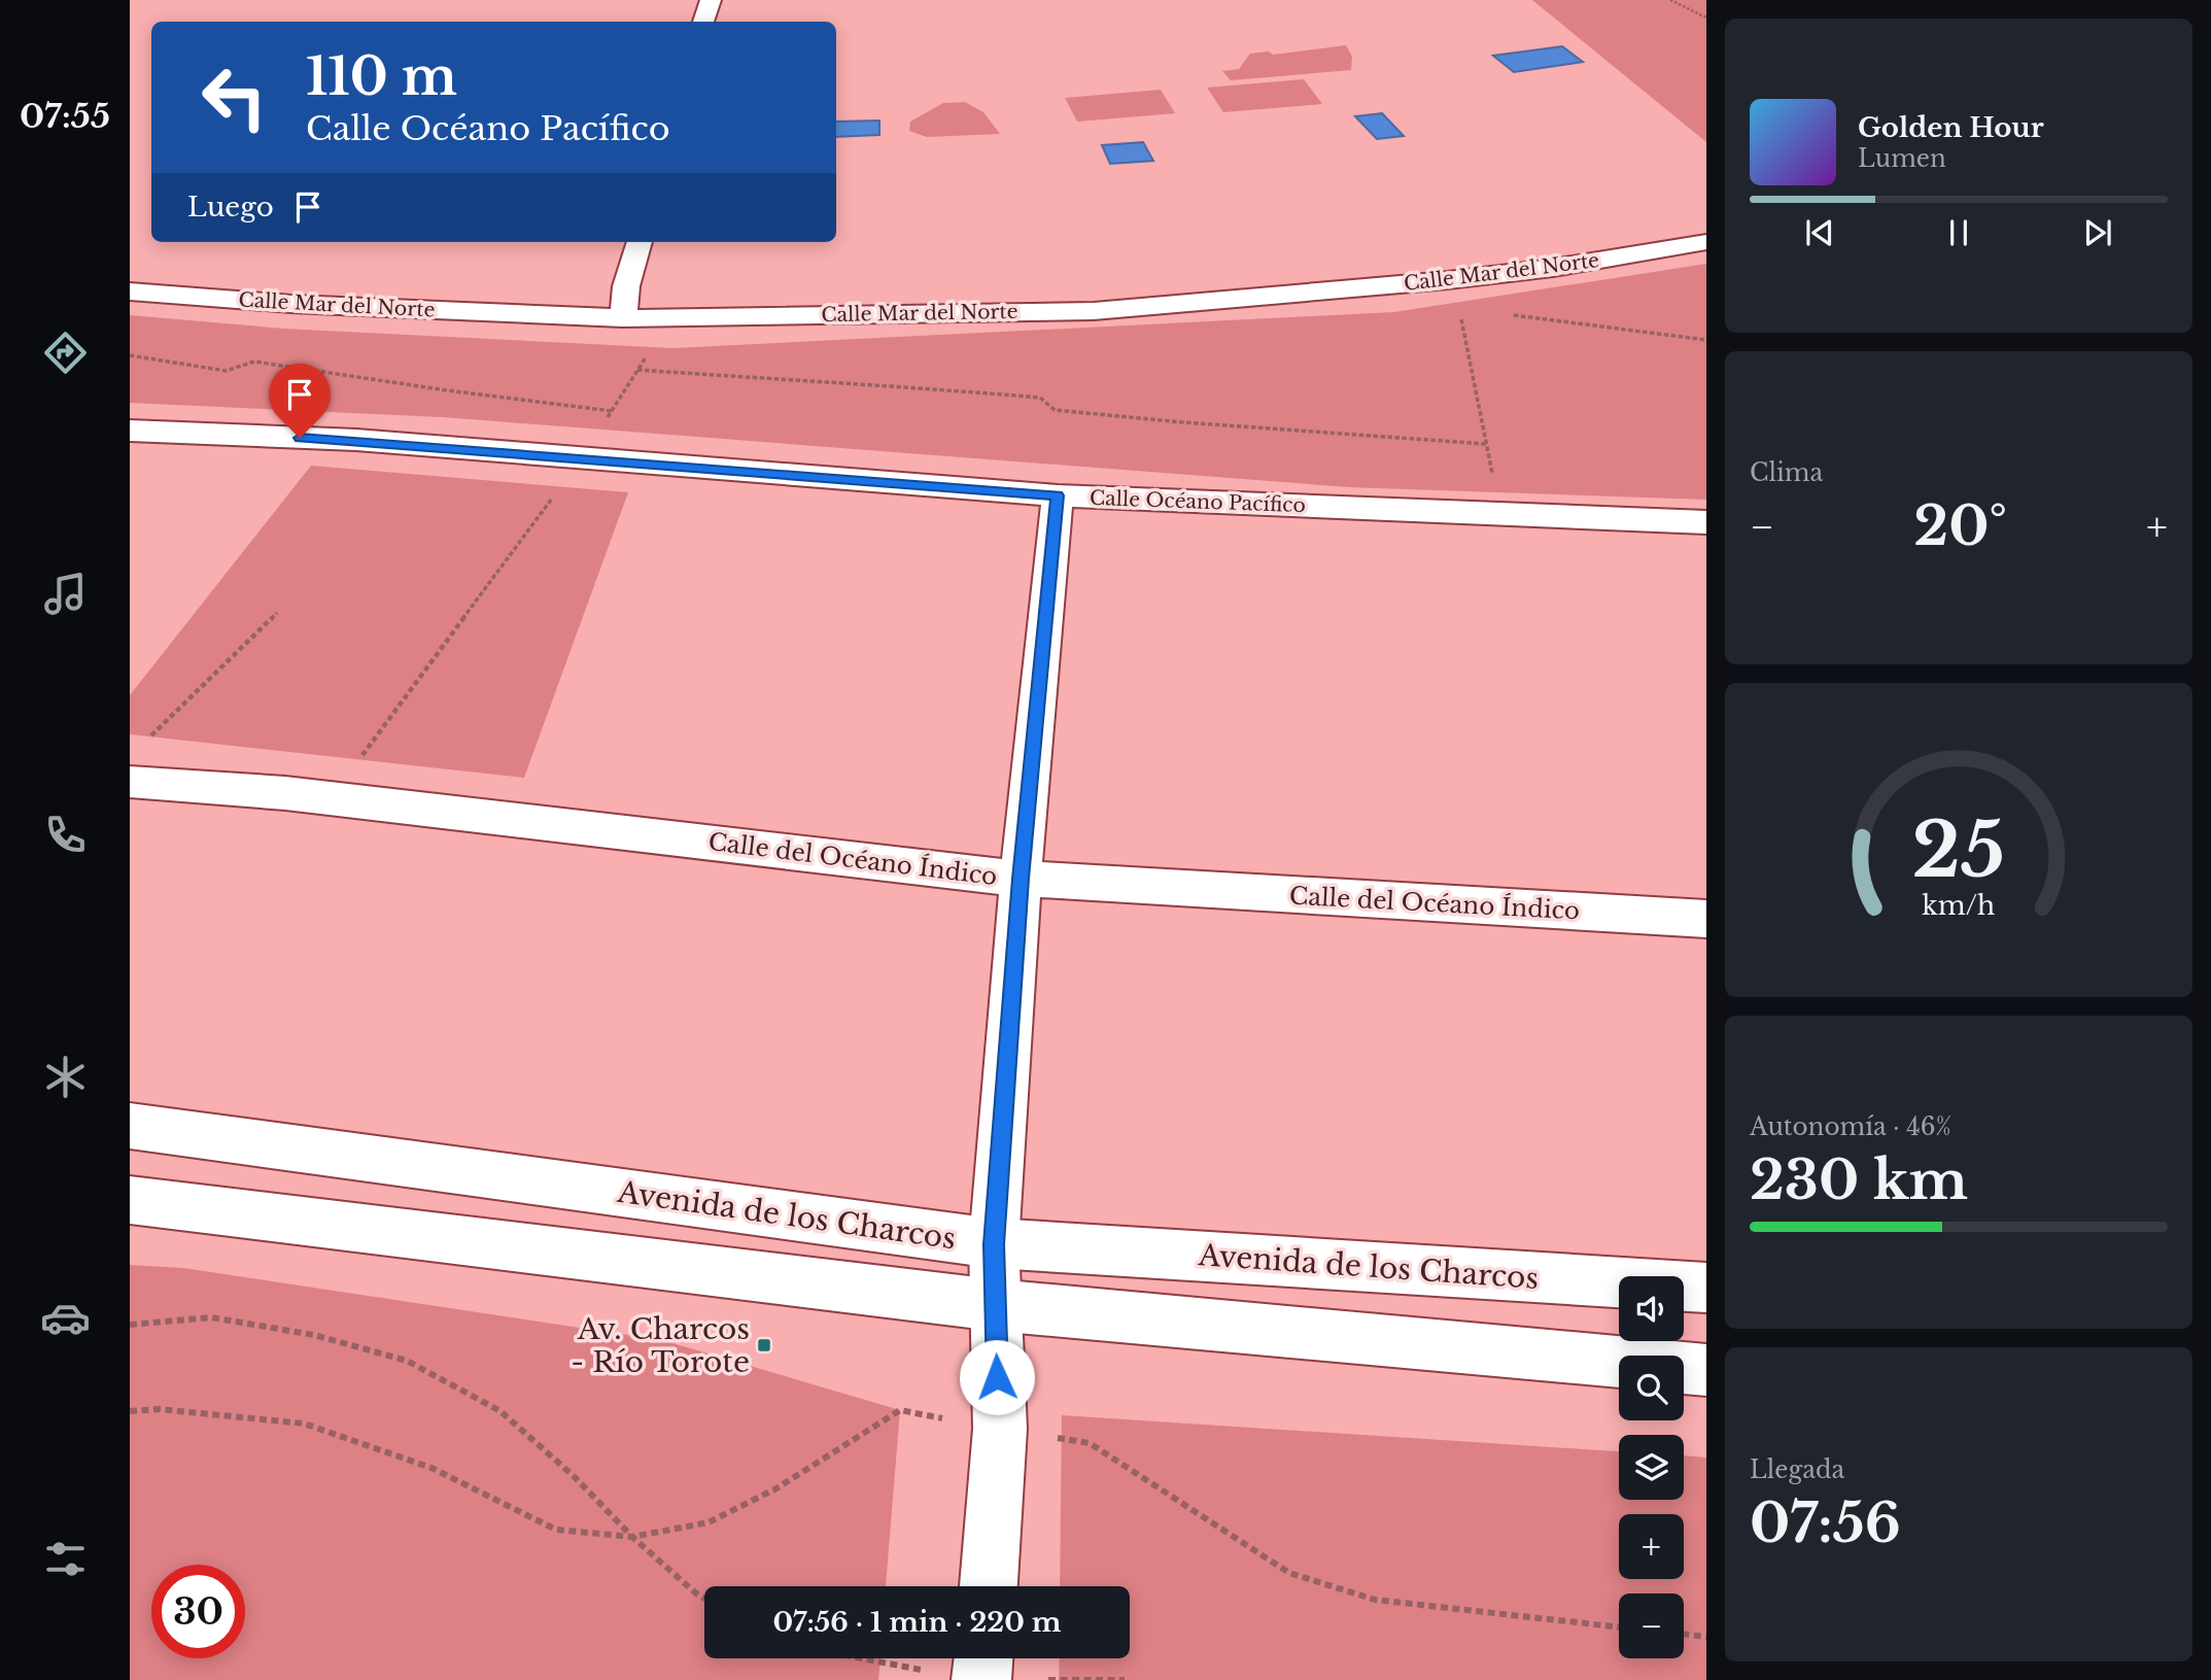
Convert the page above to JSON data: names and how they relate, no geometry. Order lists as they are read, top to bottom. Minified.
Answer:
{"streets":{"street":["Calle Mar del Norte","Calle Océano Pacífico","Calle del Océano Índico","Avenida de los Charcos"]},"places":{"transit":["Av. Charcos - Río Torote"]},"page":{"tabs":"07:55","turn":["110 m","Calle Océano Pacífico"],"song":["Golden Hour","Lumen"],"then":"Luego","tile":["Clima",["Autonomía · 46%","230 km"],["Llegada","07:56"]],"heat":["−","20°","+"],"map_buttons":["+","−"],"limit":"30","trip":"07:56 · 1 min · 220 m","gauge":["25","km/h"]}}
